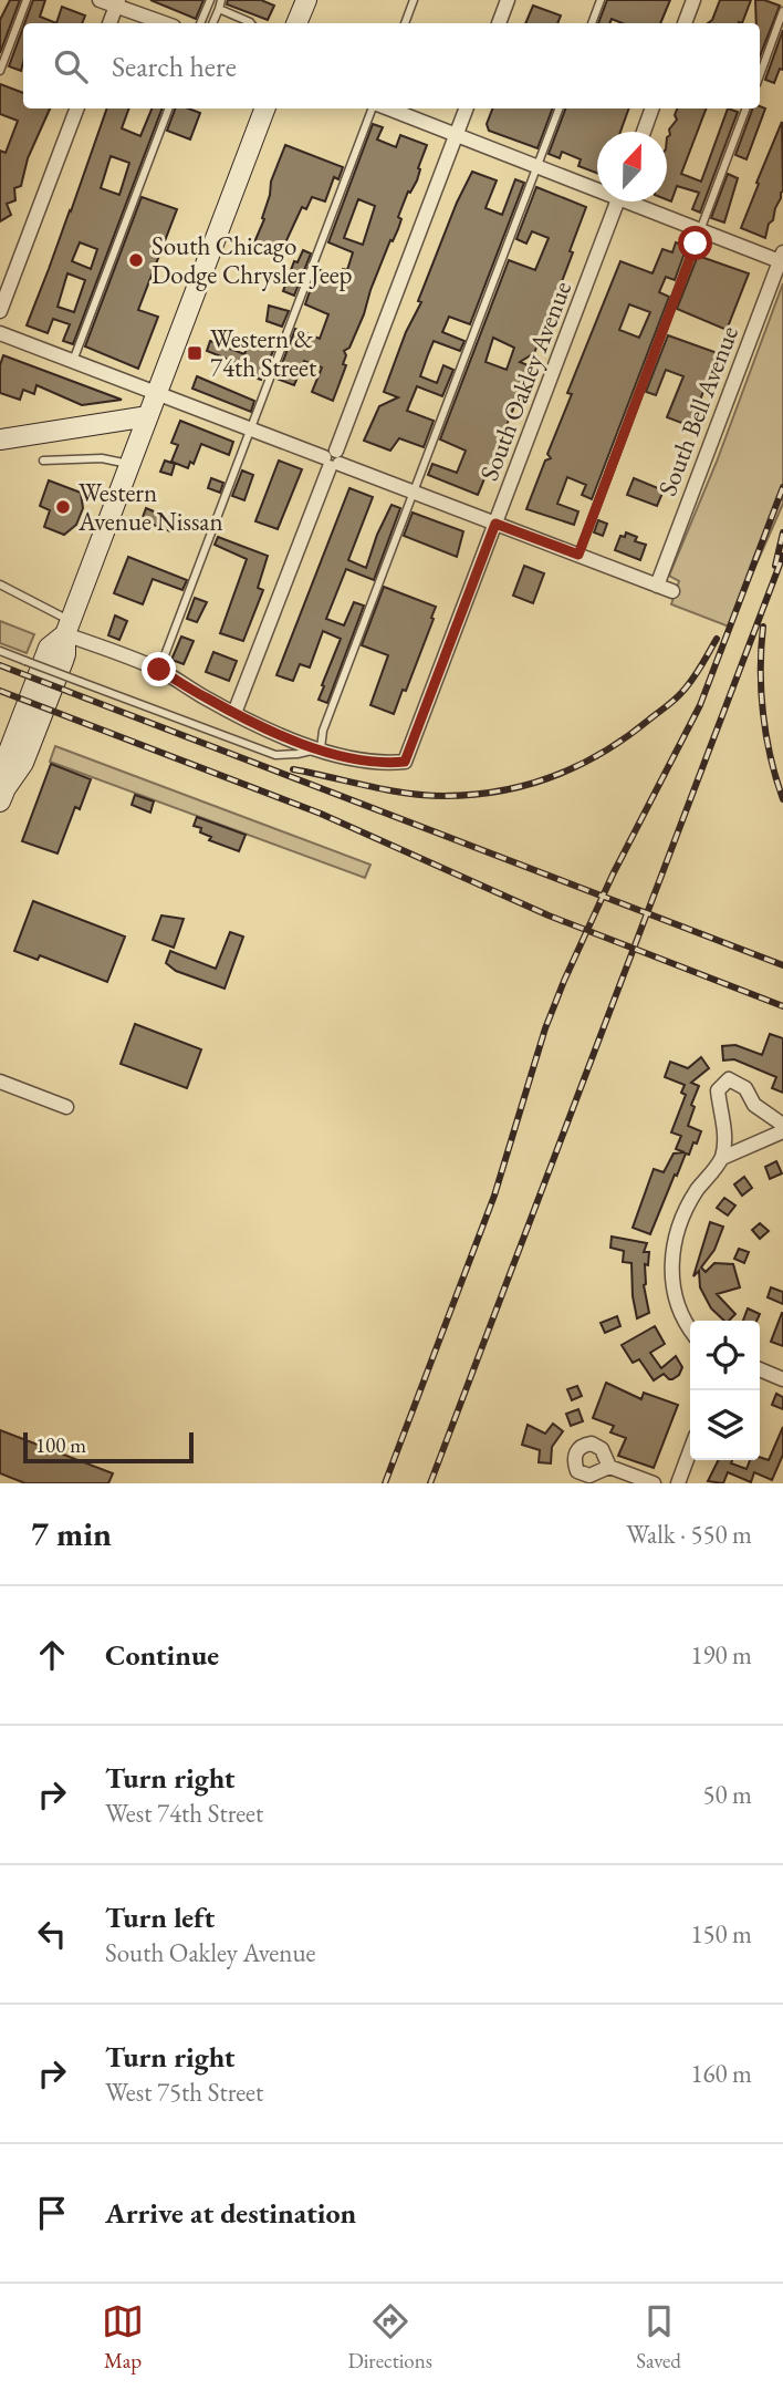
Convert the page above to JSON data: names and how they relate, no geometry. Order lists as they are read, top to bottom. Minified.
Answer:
{"streets":{"street":["South Oakley Avenue","South Bell Avenue"]},"places":{"other":["South Chicago Dodge Chrysler Jeep","Western Avenue Nissan"],"transit":["Western & 74th Street"]},"scale_bar":"100 m","north":"top","page":{"search":"Search here","scale":"100 m","heading":["7 min","Walk · 550 m"],"list":[["Continue","190 m"],["Turn right","West 74th Street","50 m"],["Turn left","South Oakley Avenue","150 m"],["Turn right","West 75th Street","160 m"],"Arrive at destination"],"nav":["Map","Directions","Saved"]}}
